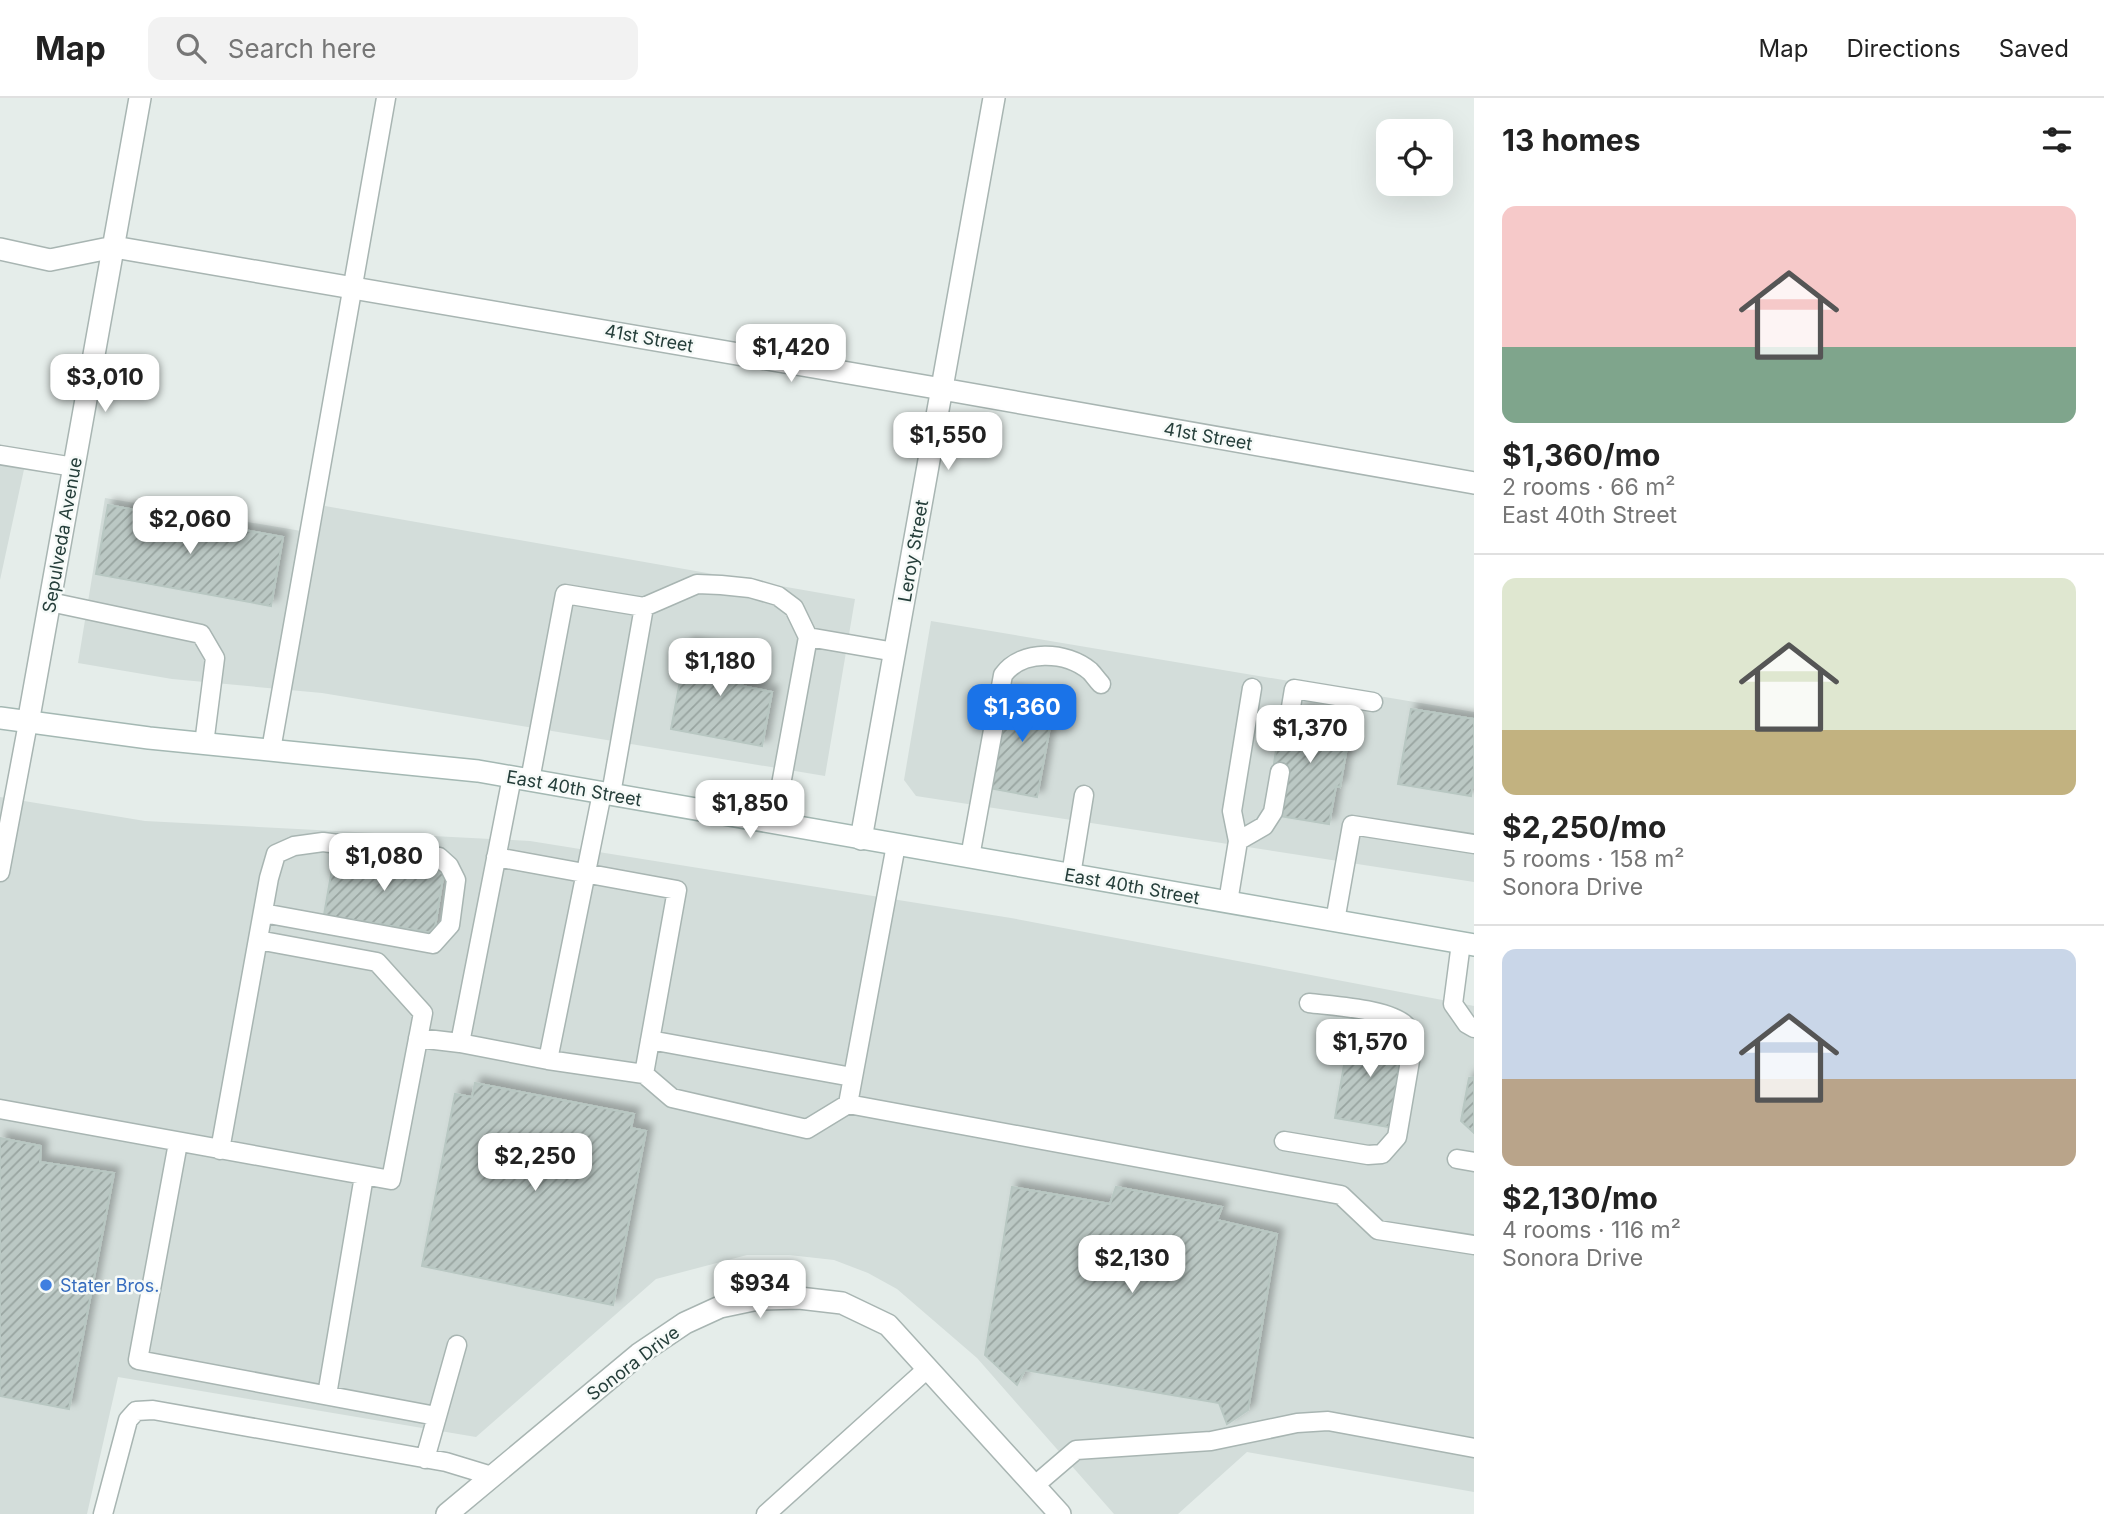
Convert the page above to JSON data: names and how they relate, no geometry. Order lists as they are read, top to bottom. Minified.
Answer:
{"streets":{"street":["41st Street","Sepulveda Avenue","Leroy Street","East 40th Street","Sonora Drive"]},"crossings":[["41st Street","Sepulveda Avenue"],["41st Street","Leroy Street"],["Sepulveda Avenue","East 40th Street"],["Leroy Street","East 40th Street"]],"places":["Stater Bros."],"page":{"header":"Map","search":"Search here","nav":["Map","Directions","Saved"],"heading":"13 homes","list":[{"name":"$1,360/mo","note":"2 rooms · 66 m² · East 40th Street"},{"name":"$2,250/mo","note":"5 rooms · 158 m² · Sonora Drive"},{"name":"$2,130/mo","note":"4 rooms · 116 m² · Sonora Drive"}],"price":["$1,420","$3,010","$1,550","$2,060","$1,180","$1,360","$1,370","$1,850","$1,080","$1,570","$2,250","$2,130","$934"]}}
